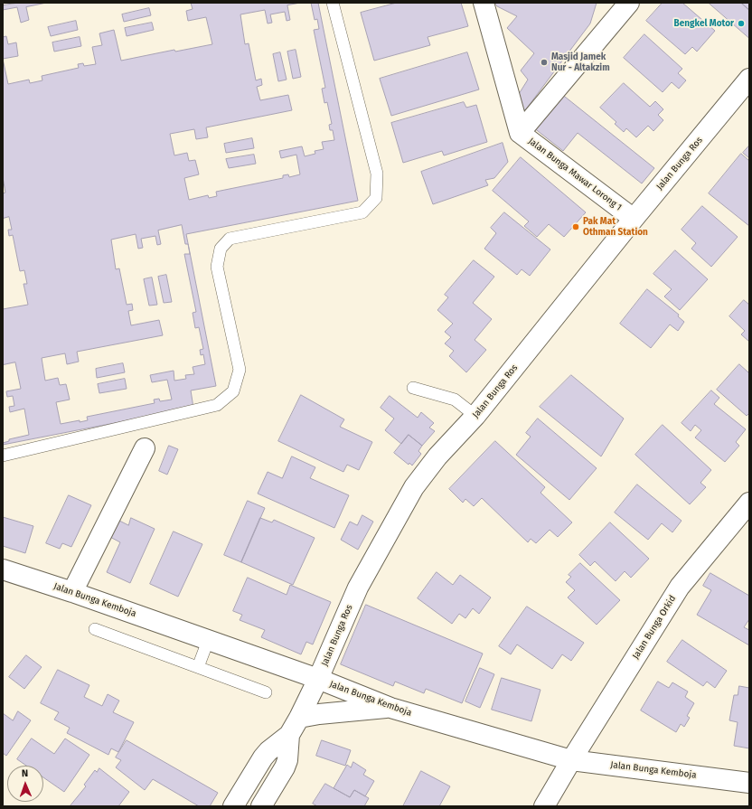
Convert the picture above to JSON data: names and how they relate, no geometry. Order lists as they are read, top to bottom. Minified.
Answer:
{"streets":{"street":["Jalan Bunga Ros","Jalan Bunga Mawar Lorong 1","Jalan Bunga Kemboja","Jalan Bunga Orkid"]},"crossings":[["Jalan Bunga Ros","Jalan Bunga Mawar Lorong 1"],["Jalan Bunga Ros","Jalan Bunga Kemboja"],["Jalan Bunga Kemboja","Jalan Bunga Orkid"]],"places":["Bengkel Motor","Masjid Jamek Nur - Altakzim","Pak Mat Othman Station"],"north":"top"}
